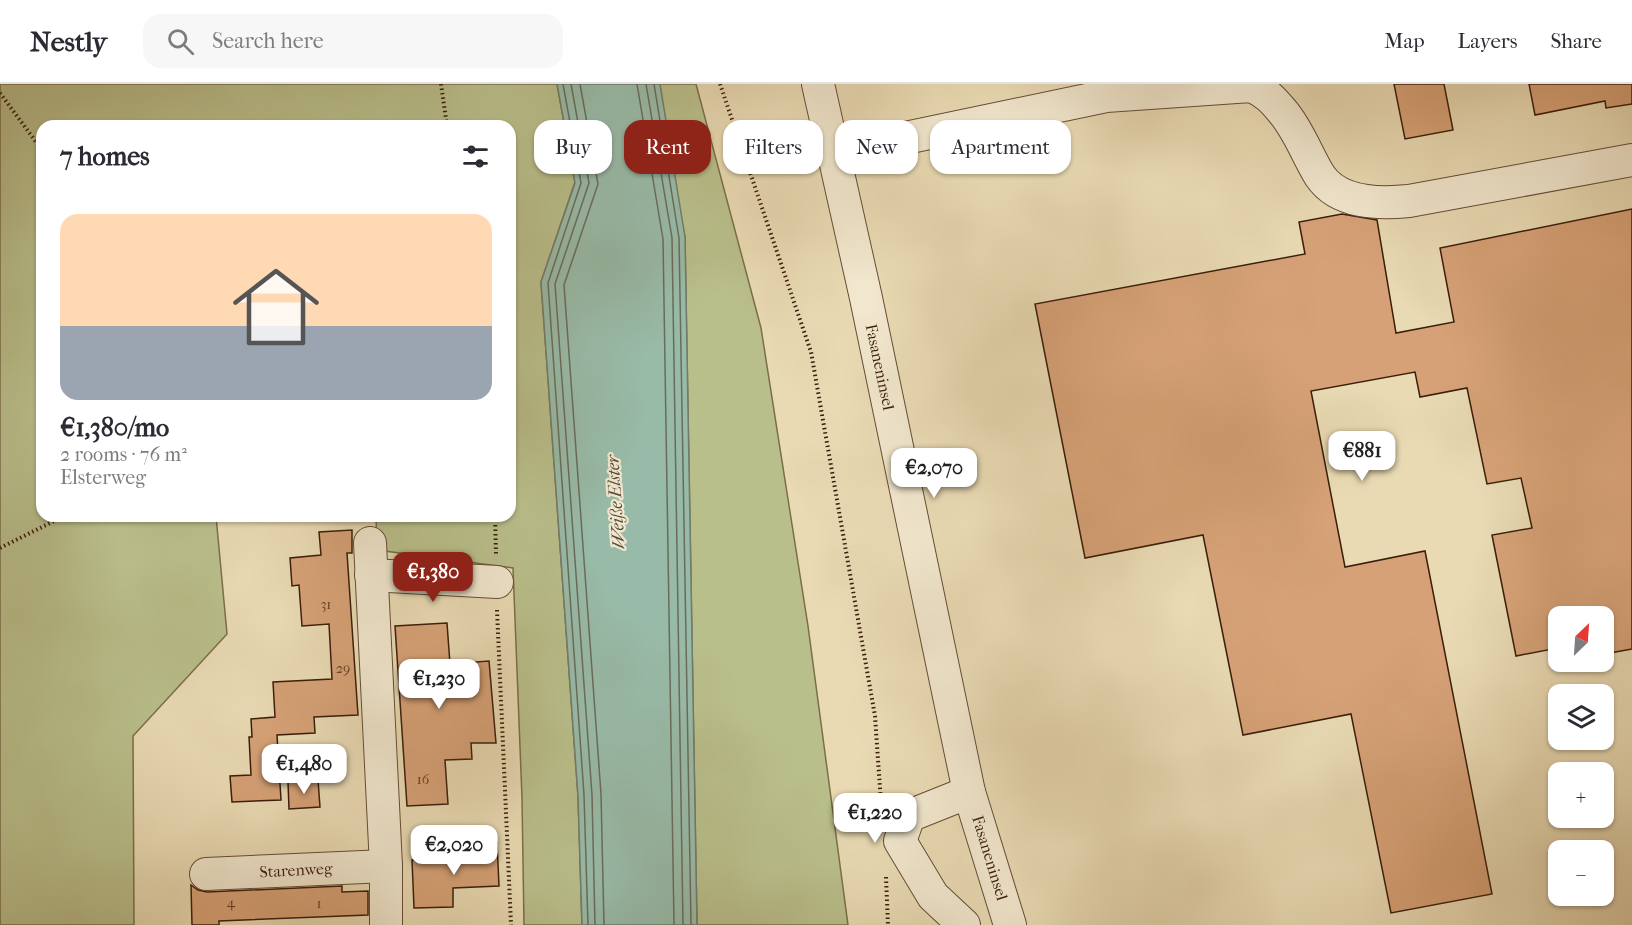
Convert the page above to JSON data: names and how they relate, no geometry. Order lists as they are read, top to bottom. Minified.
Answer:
{"streets":{"street":["Fasaneninsel","Starenweg"]},"water":["Weiße Elster"],"house_numbers":["31","29","16","4","1"],"north":"top right","page":{"header":"Nestly","search":"Search here","nav":["Map","Layers","Share"],"chip":["Buy","Rent","Filters","New","Apartment"],"heading":"7 homes","list":[{"name":"€1,380/mo","note":"2 rooms · 76 m² · Elsterweg"}],"price":["€881","€2,070","€1,380","€1,230","€1,480","€1,220","€2,020"],"map_buttons":["+","−"]}}
